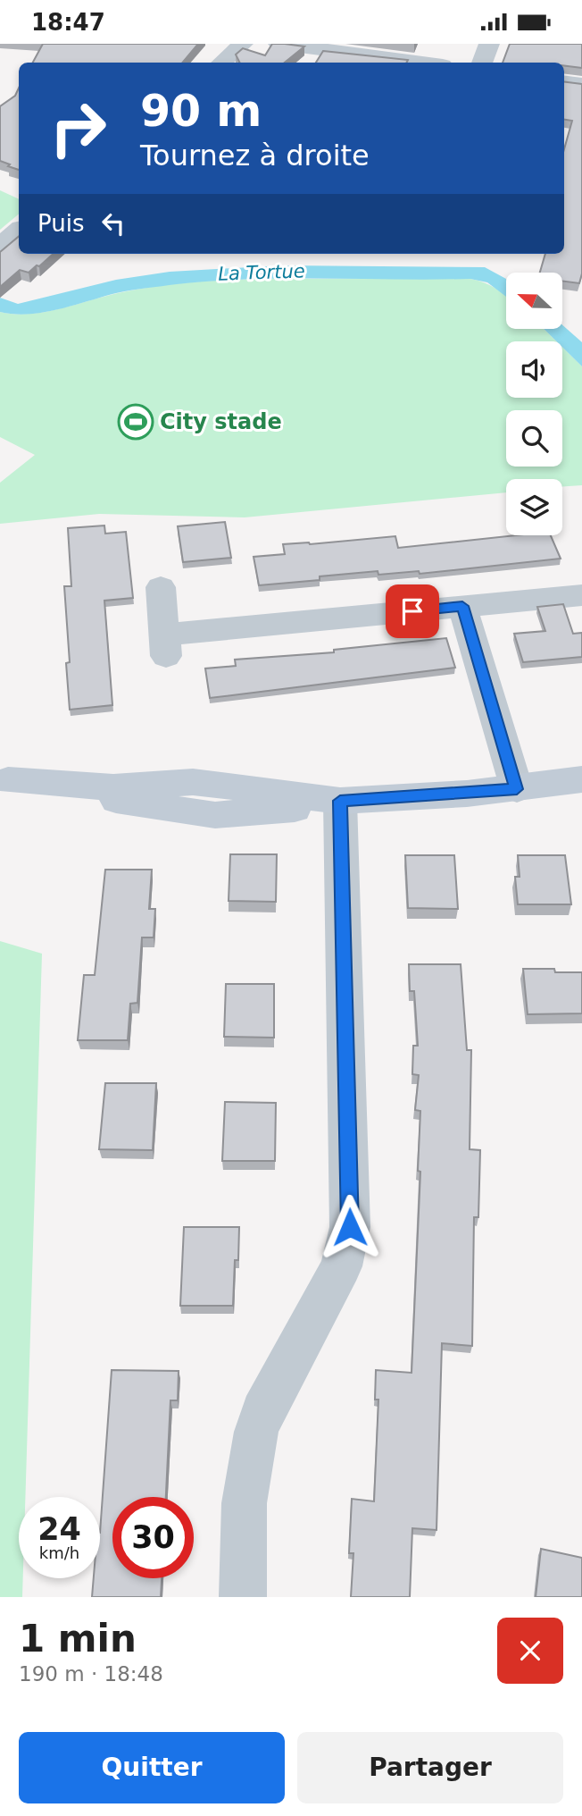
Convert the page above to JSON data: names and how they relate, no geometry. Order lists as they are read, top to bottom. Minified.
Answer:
{"water":["La Tortue"],"places":{"sports":["City stade"]},"north":"left","page":{"status":"18:47","turn":["90 m","Tournez à droite"],"then":"Puis","speed":"24 km/h","limit":"30","heading":["1 min","190 m · 18:48"],"buttons":["Quitter","Partager"]}}
